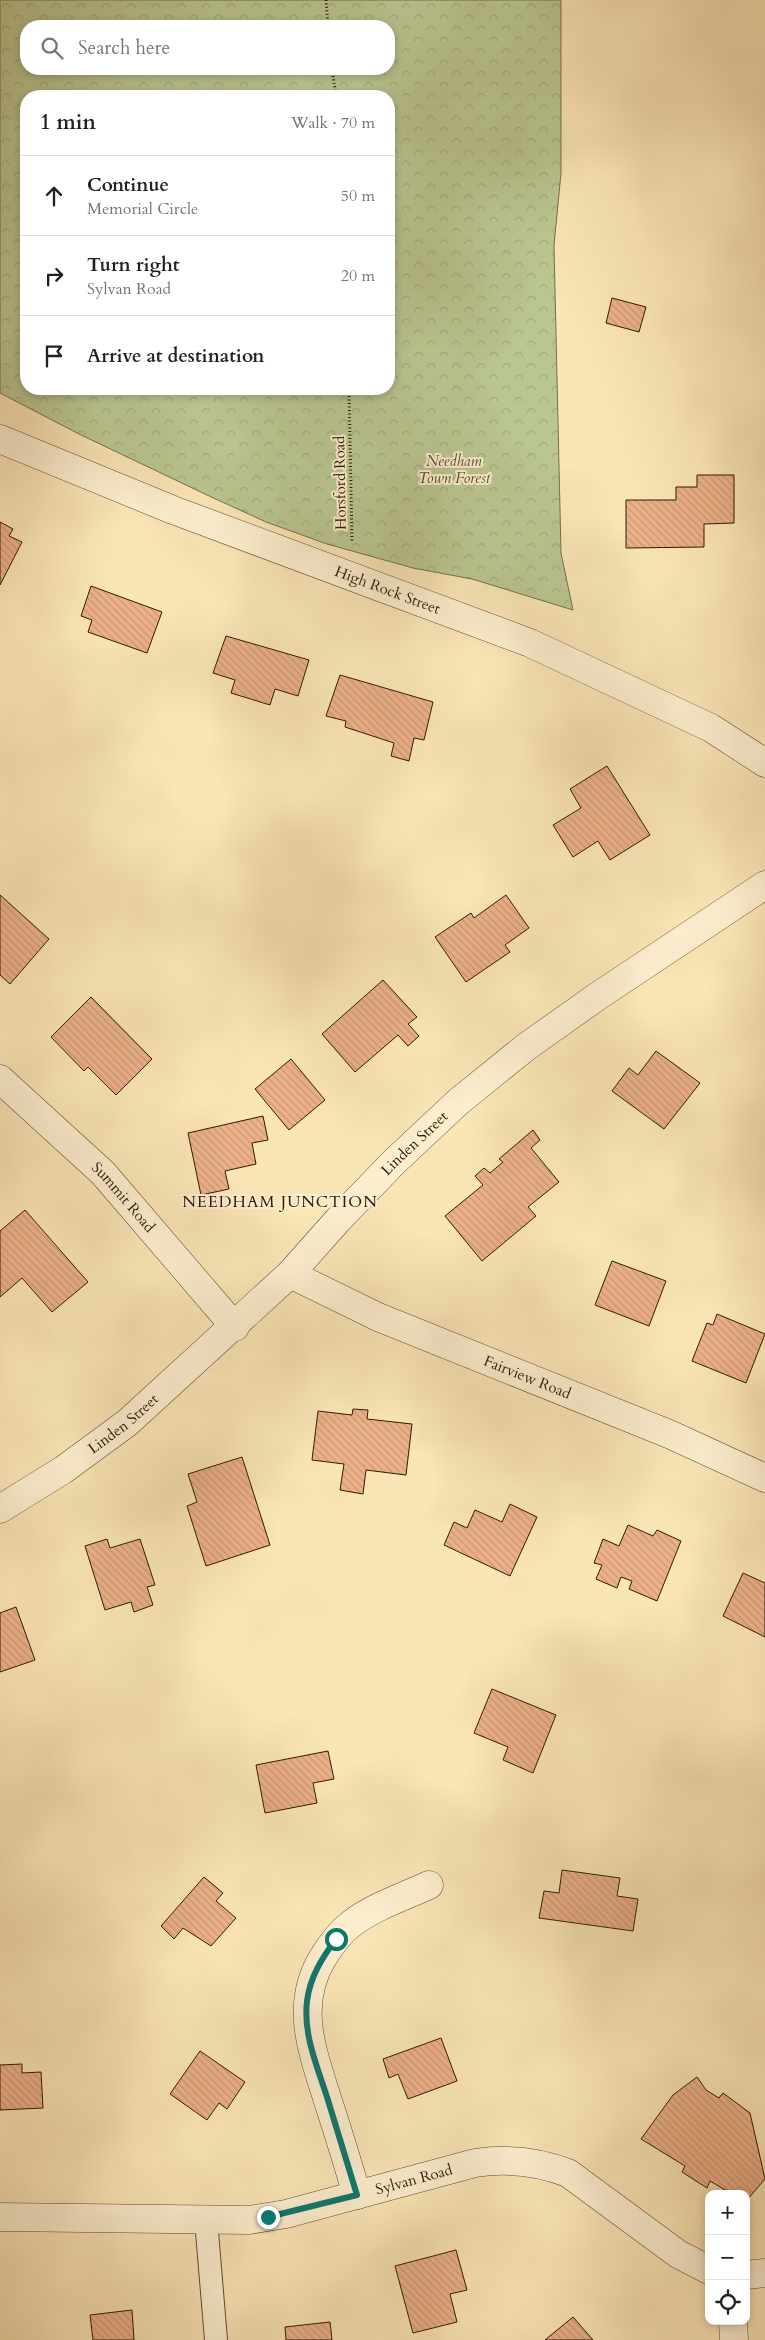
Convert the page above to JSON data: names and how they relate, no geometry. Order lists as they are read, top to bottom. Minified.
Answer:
{"streets":{"street":["High Rock Street","Linden Street","Summit Road","Fairview Road","Sylvan Road"],"path":["Horsford Road"]},"crossings":[["Horsford Road","High Rock Street"],["Linden Street","Summit Road"],["Linden Street","Fairview Road"]],"districts":["NEEDHAM JUNCTION"],"parks":["Needham Town Forest"],"page":{"search":"Search here","heading":["1 min","Walk · 70 m"],"list":[["Continue","Memorial Circle","50 m"],["Turn right","Sylvan Road","20 m"],"Arrive at destination"],"map_buttons":["+","−"]}}
